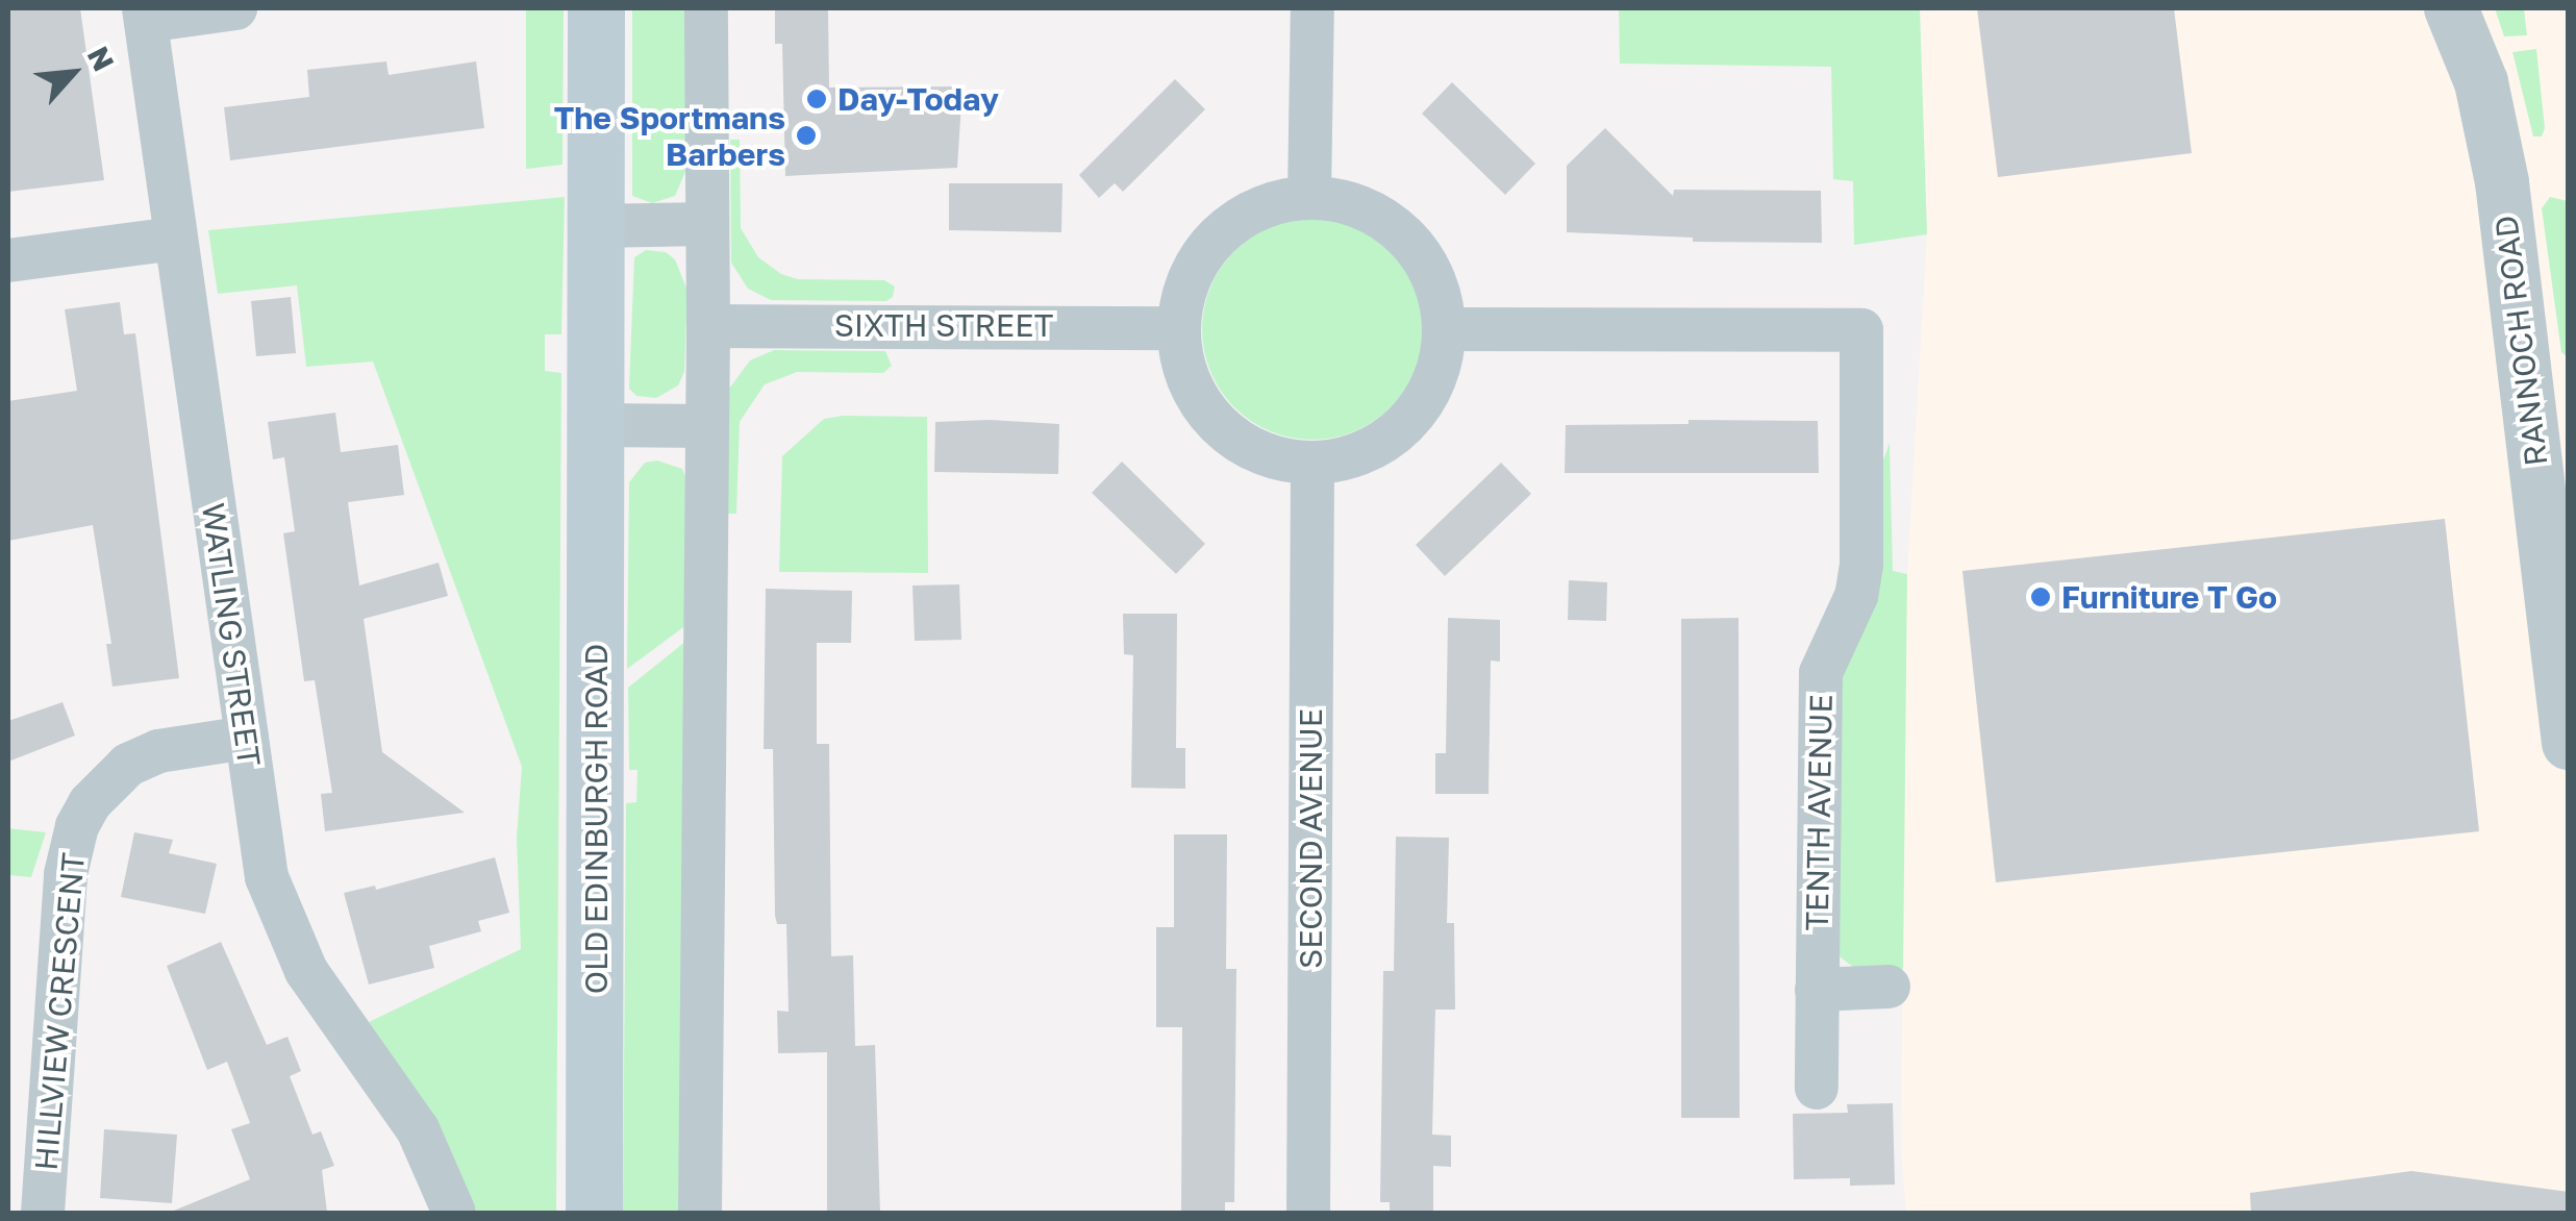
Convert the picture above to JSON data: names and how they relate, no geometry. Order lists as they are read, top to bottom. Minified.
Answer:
{"streets":{"main road":["OLD EDINBURGH ROAD"],"street":["SIXTH STREET","RANNOCH ROAD","WATLING STREET","TENTH AVENUE","SECOND AVENUE","HILLVIEW CRESCENT"]},"crossings":[["SIXTH STREET","TENTH AVENUE"],["SIXTH STREET","SECOND AVENUE"],["WATLING STREET","HILLVIEW CRESCENT"],["TENTH AVENUE","SECOND AVENUE"]],"places":["Day-Today","The Sportmans Barbers","Furniture T Go"],"north":"top right"}
